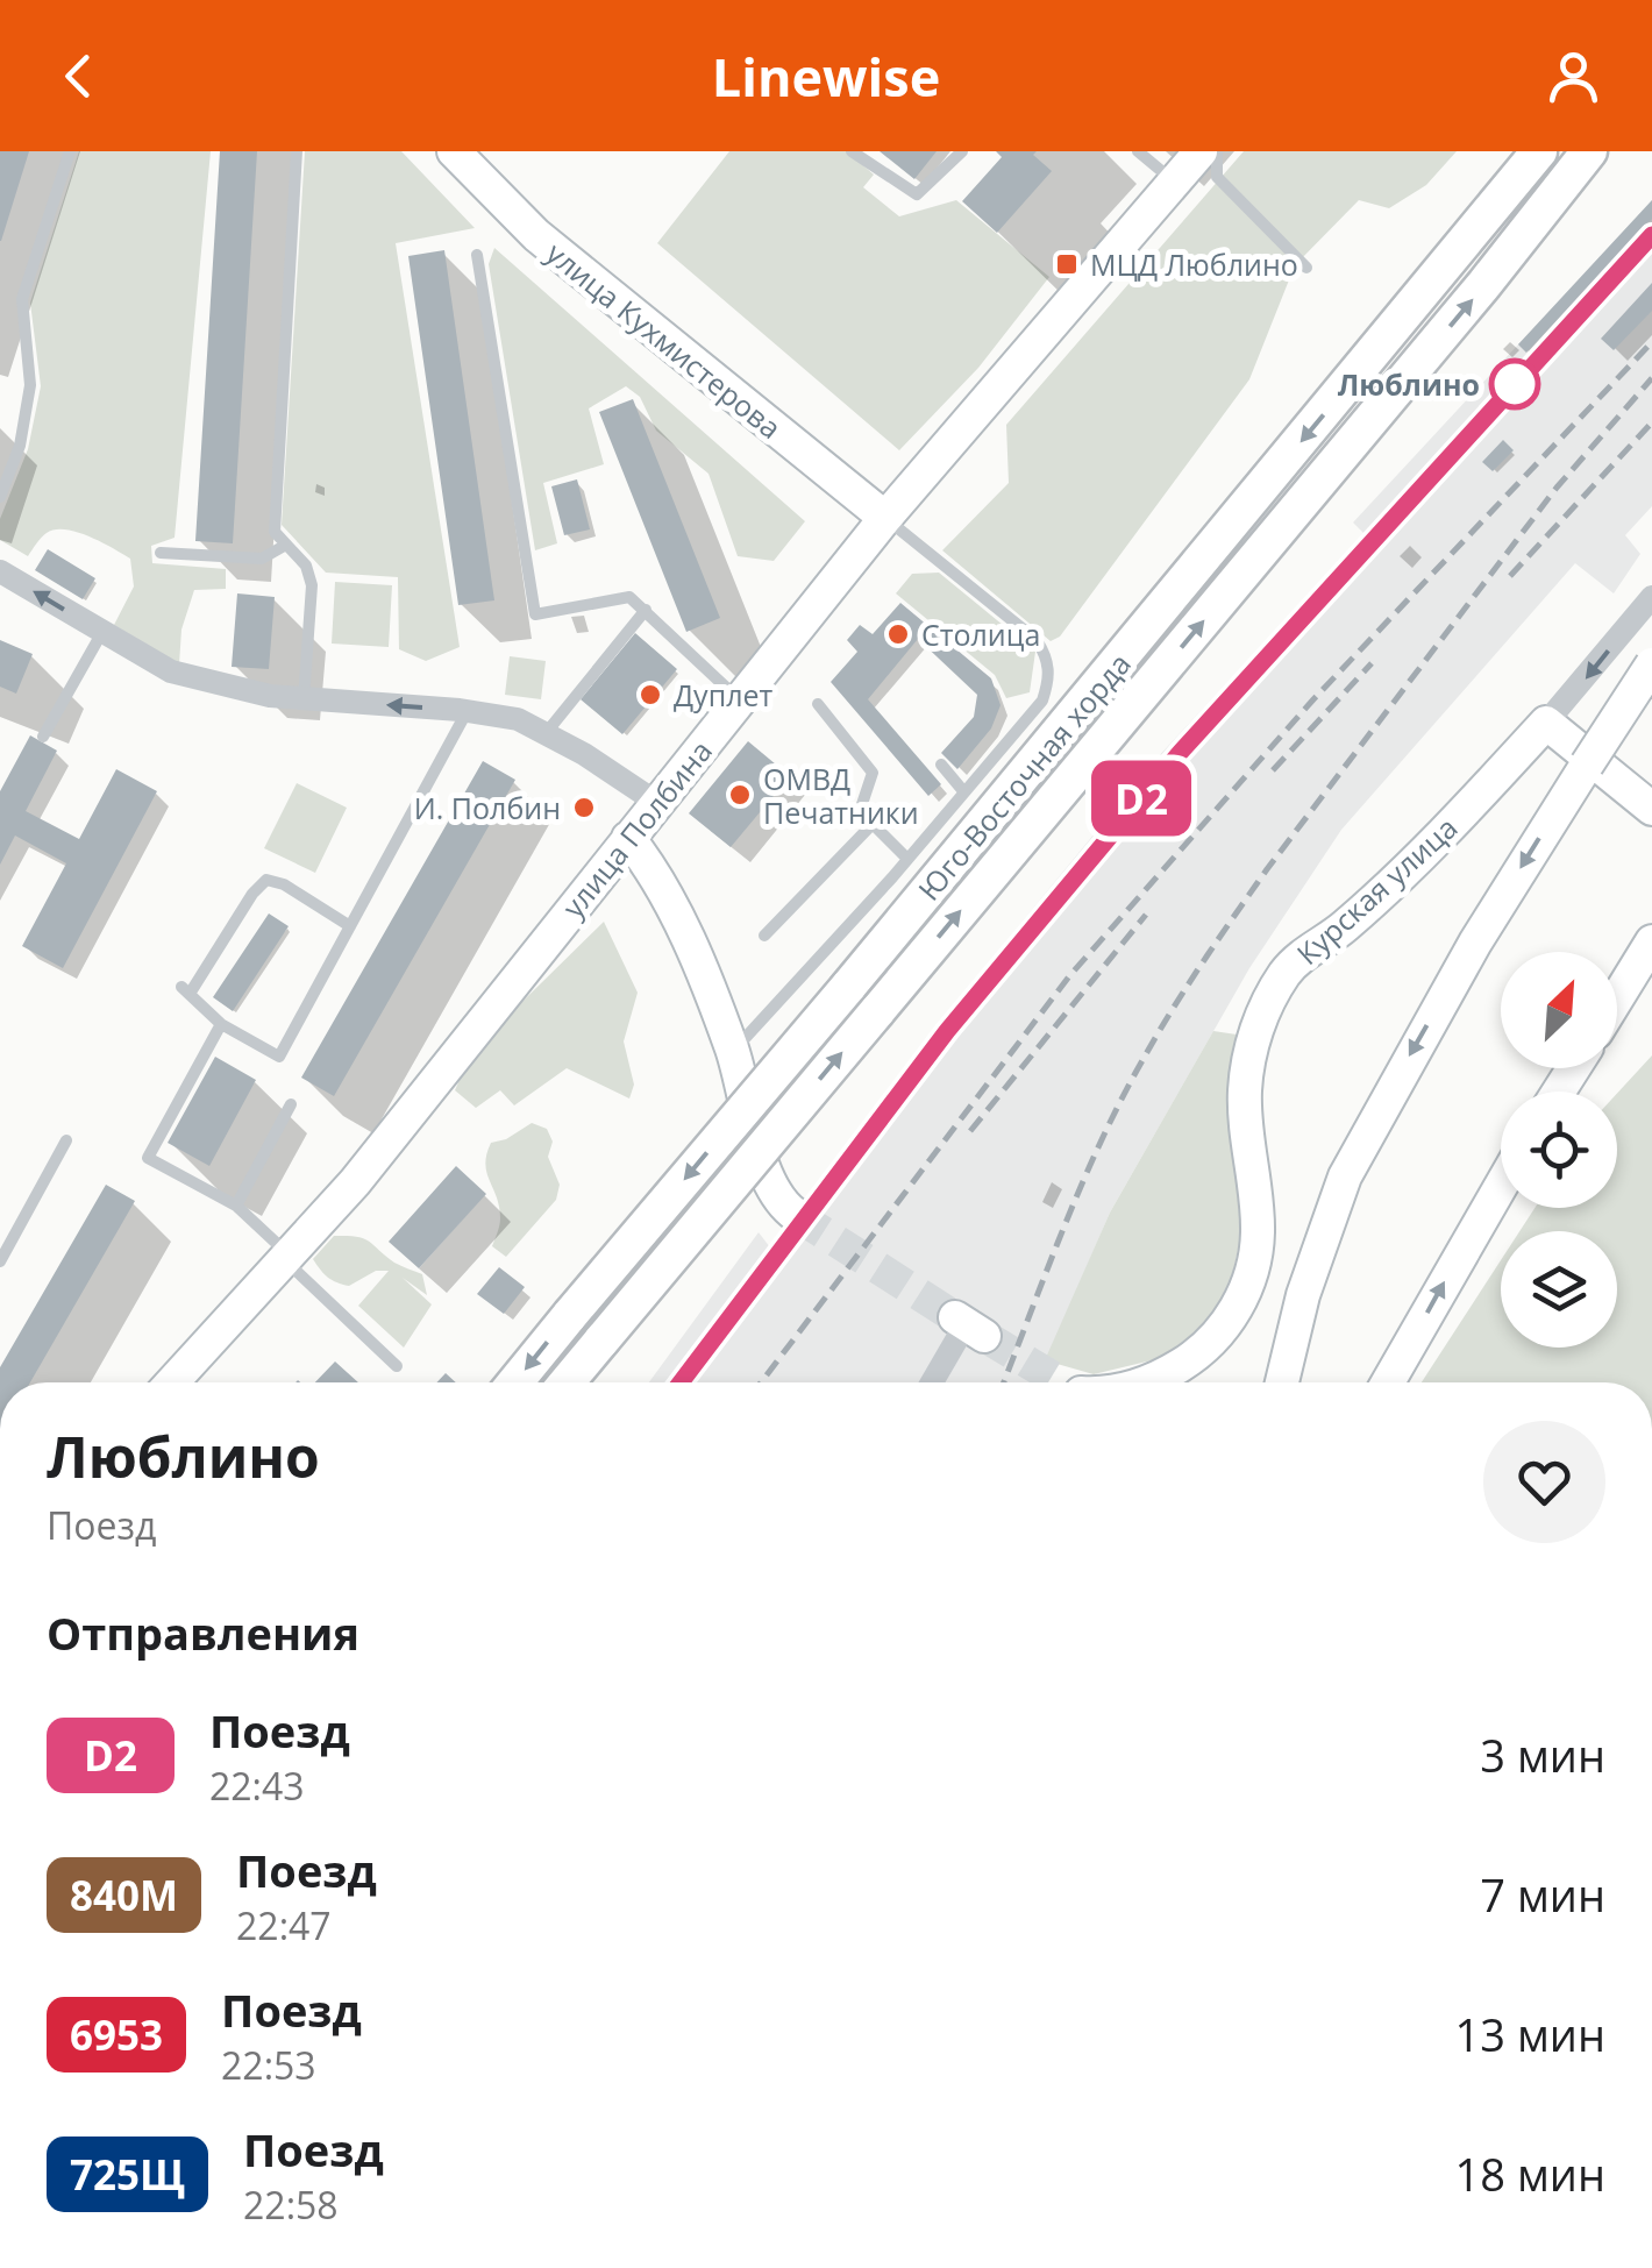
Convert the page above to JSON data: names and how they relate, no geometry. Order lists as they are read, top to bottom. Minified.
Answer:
{"streets":{"main road":["улица Кухмистерова","Юго-Восточная хорда","улица Полбина","Курская улица"]},"crossings":[["улица Кухмистерова","улица Полбина"]],"places":{"transit":["МЦД Люблино"],"other":["Люблино","Столица","Дуплет","ОМВД Печатники","И. Полбин"]},"north":"top right","page":{"header":"Linewise","on_map":"D2","heading":[["Люблино","Поезд"],"Отправления"],"list":[{"mark":"D2","name":"Поезд","note":"22:43","value":"3 мин"},{"mark":"840М","name":"Поезд","note":"22:47","value":"7 мин"},{"mark":"6953","name":"Поезд","note":"22:53","value":"13 мин"},{"mark":"725Щ","name":"Поезд","note":"22:58","value":"18 мин"}]}}
